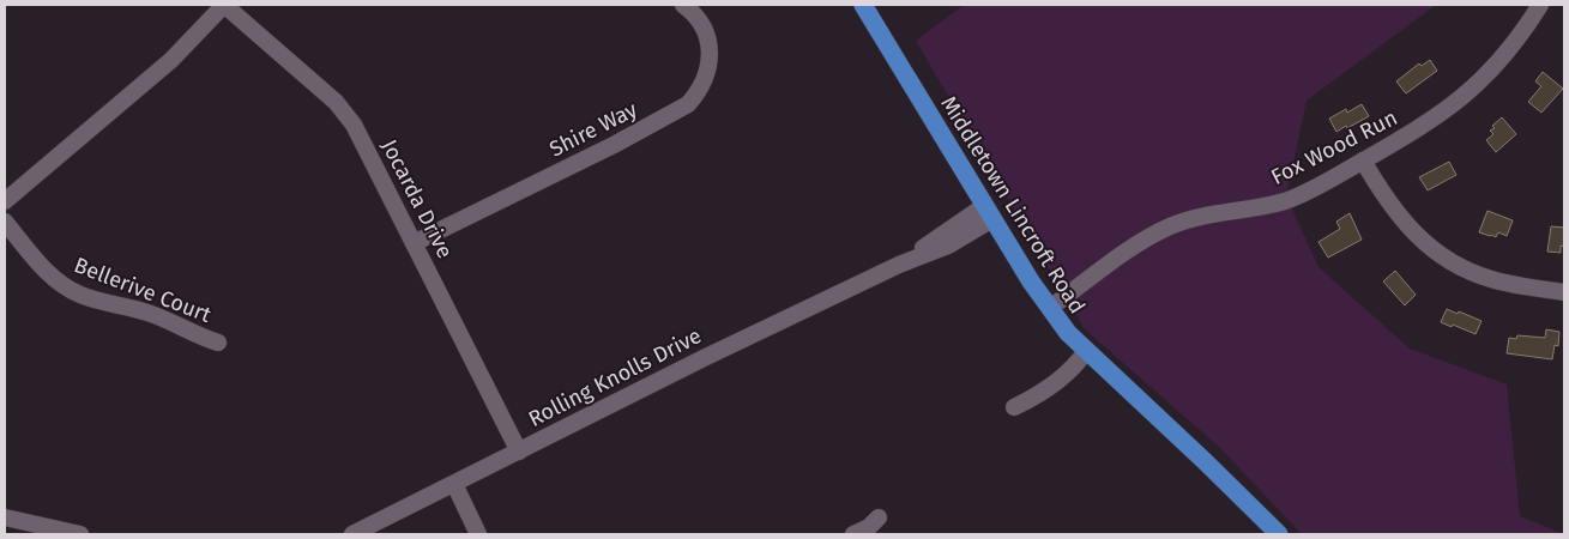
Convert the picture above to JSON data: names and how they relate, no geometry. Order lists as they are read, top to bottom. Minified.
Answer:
{"streets":{"main road":["Middletown Lincroft Road"],"street":["Shire Way","Fox Wood Run","Jocarda Drive","Bellerive Court","Rolling Knolls Drive"]},"crossings":[["Shire Way","Jocarda Drive"],["Fox Wood Run","Middletown Lincroft Road"],["Jocarda Drive","Rolling Knolls Drive"],["Middletown Lincroft Road","Rolling Knolls Drive"]]}
